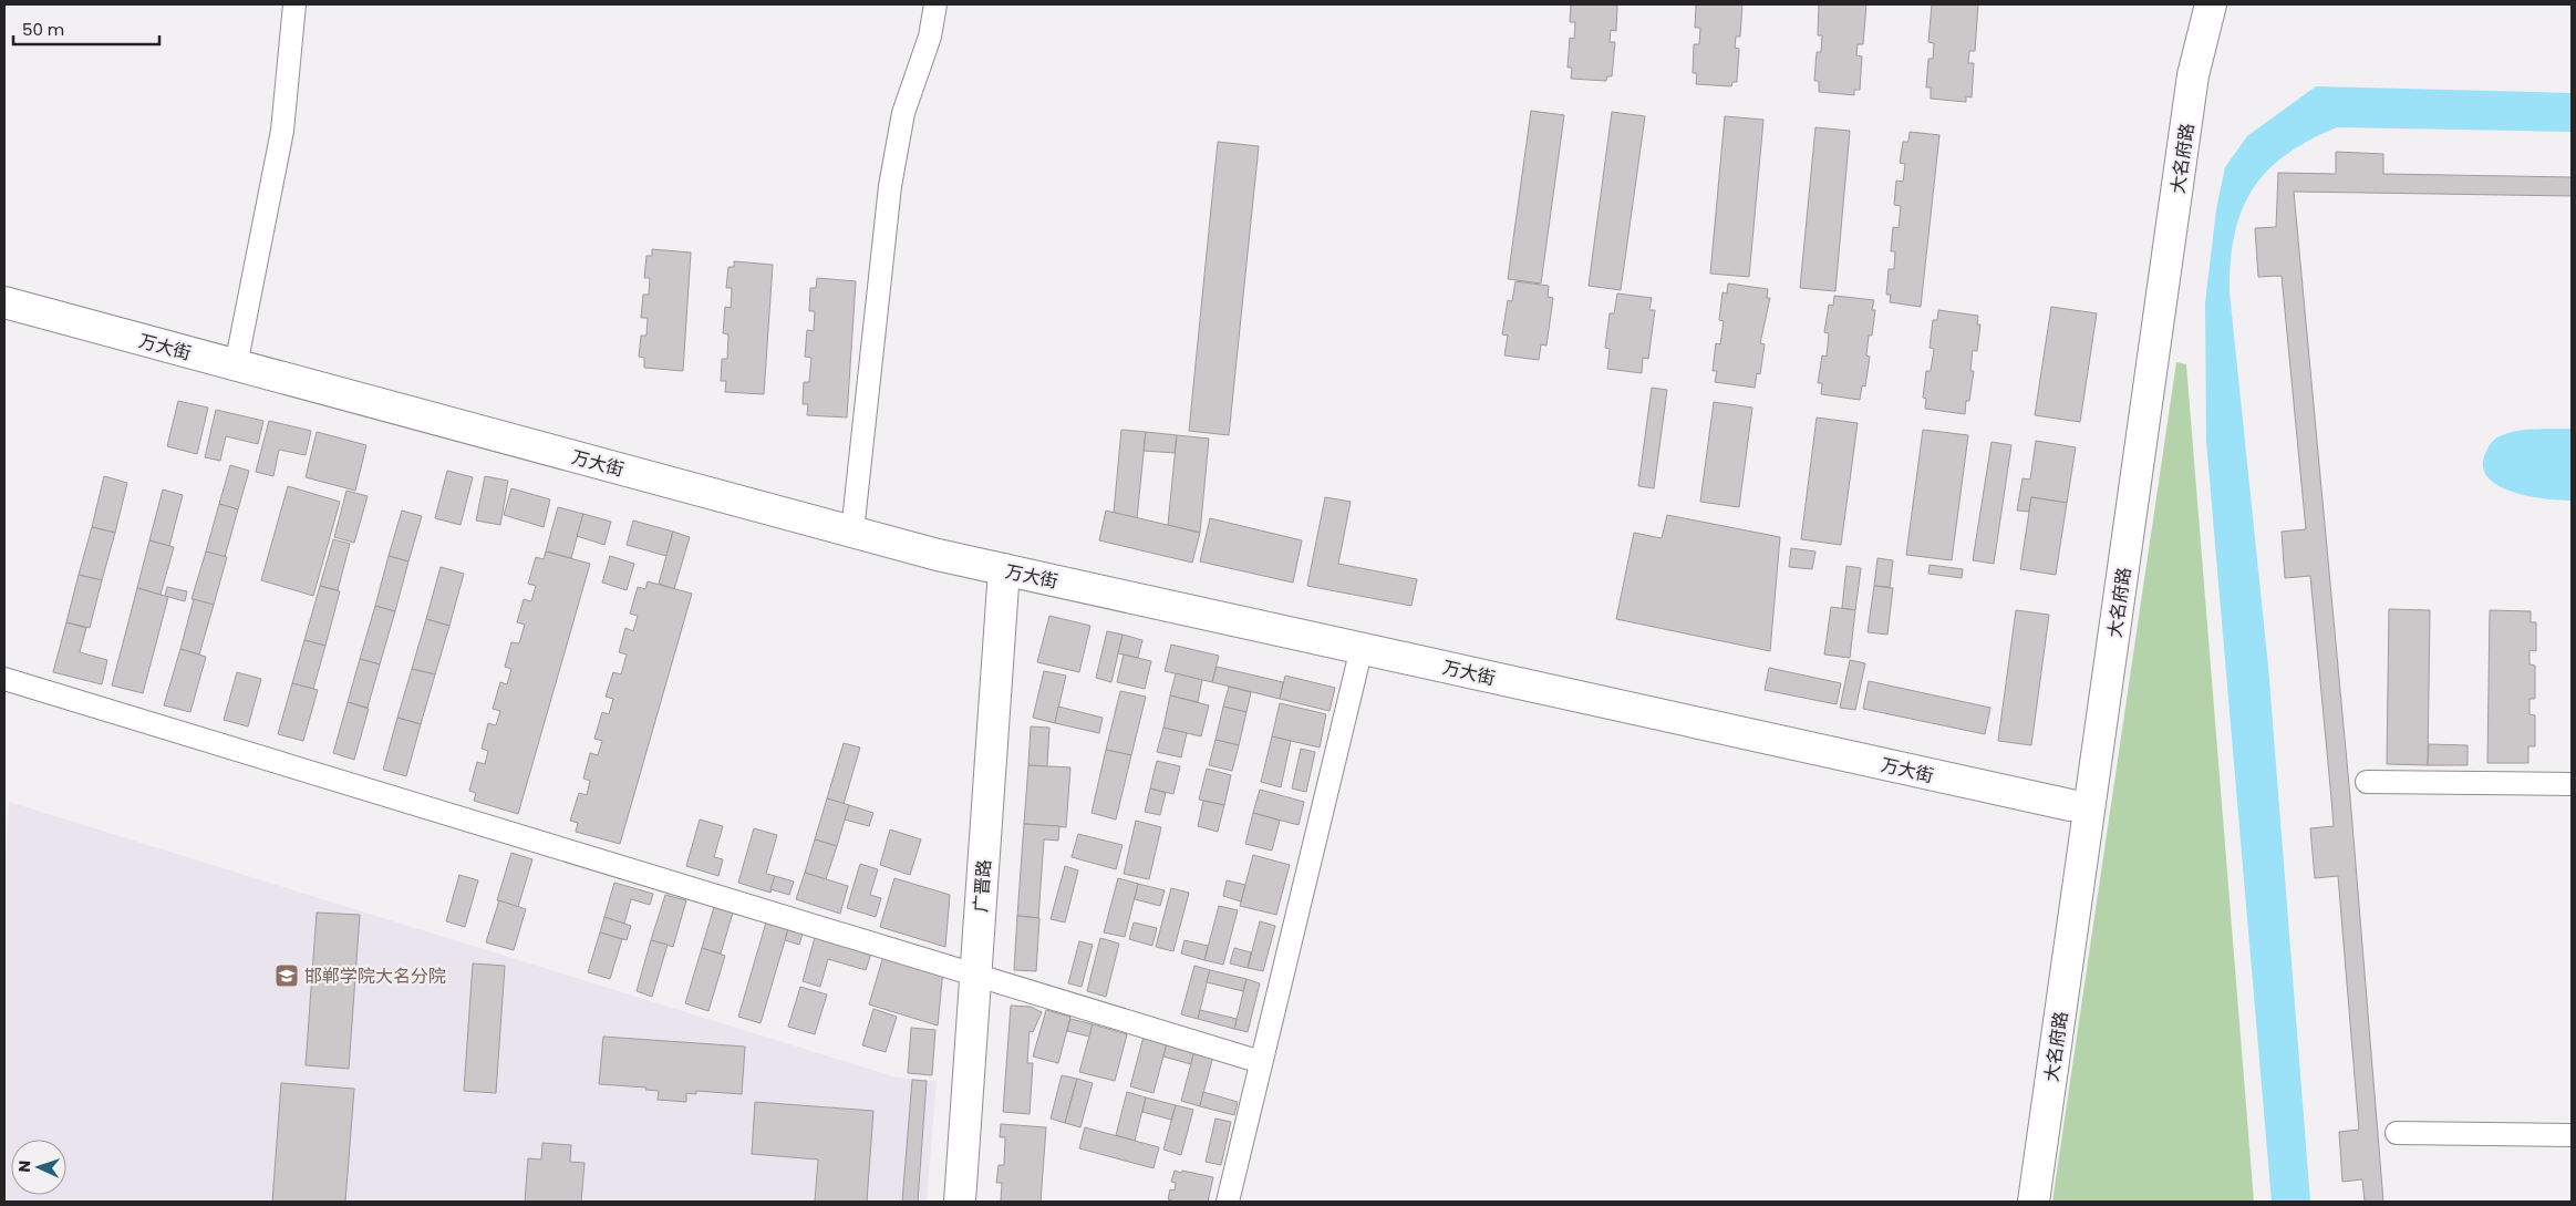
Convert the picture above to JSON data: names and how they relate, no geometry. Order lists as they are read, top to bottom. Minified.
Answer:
{"streets":{"street":["大名府路","万大街","广晋路"]},"crossings":[["大名府路","万大街"],["万大街","广晋路"]],"places":{"school or university":["邯郸学院大名分院"]},"scale_bar":"50 m","north":"left"}
